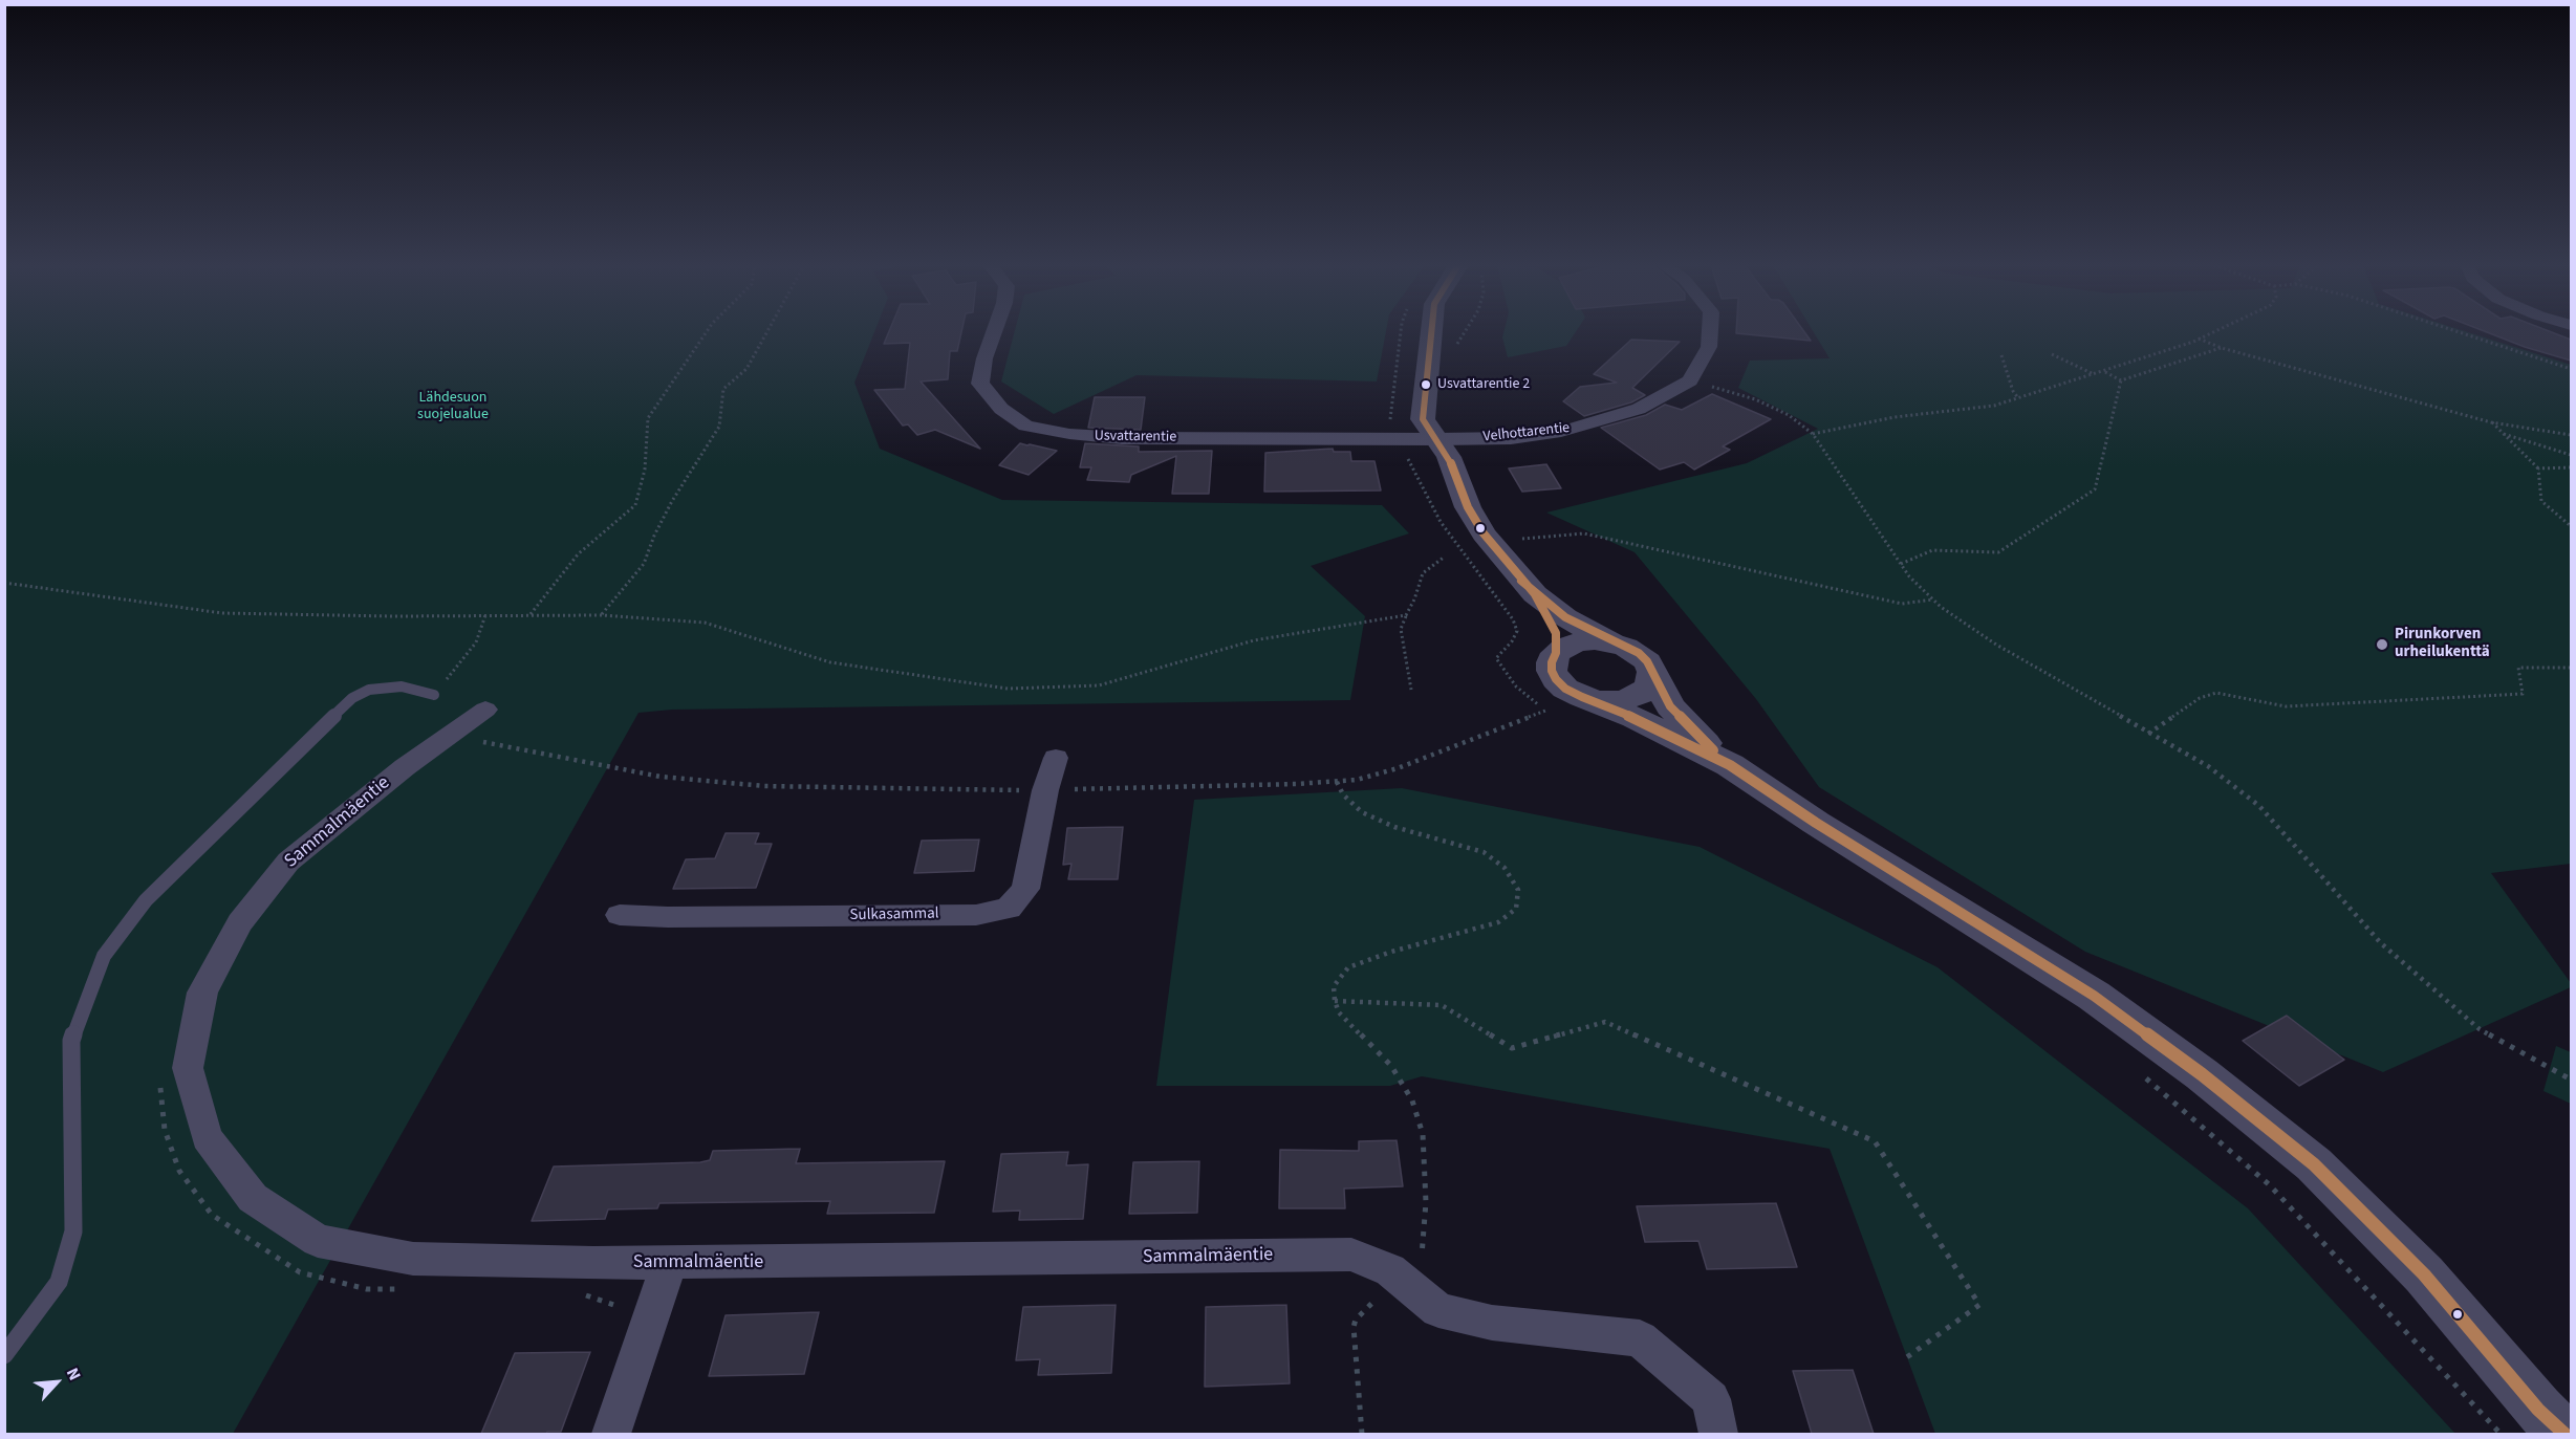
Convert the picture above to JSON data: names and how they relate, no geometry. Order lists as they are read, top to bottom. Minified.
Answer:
{"streets":{"street":["Velhottarentie","Usvattarentie","Sammalmäentie","Sulkasammal"]},"crossings":[["Velhottarentie","Usvattarentie"]],"parks":["Lähdesuon suojelualue"],"places":["Usvattarentie 2","Pirunkorven urheilukenttä"],"north":"top right"}
